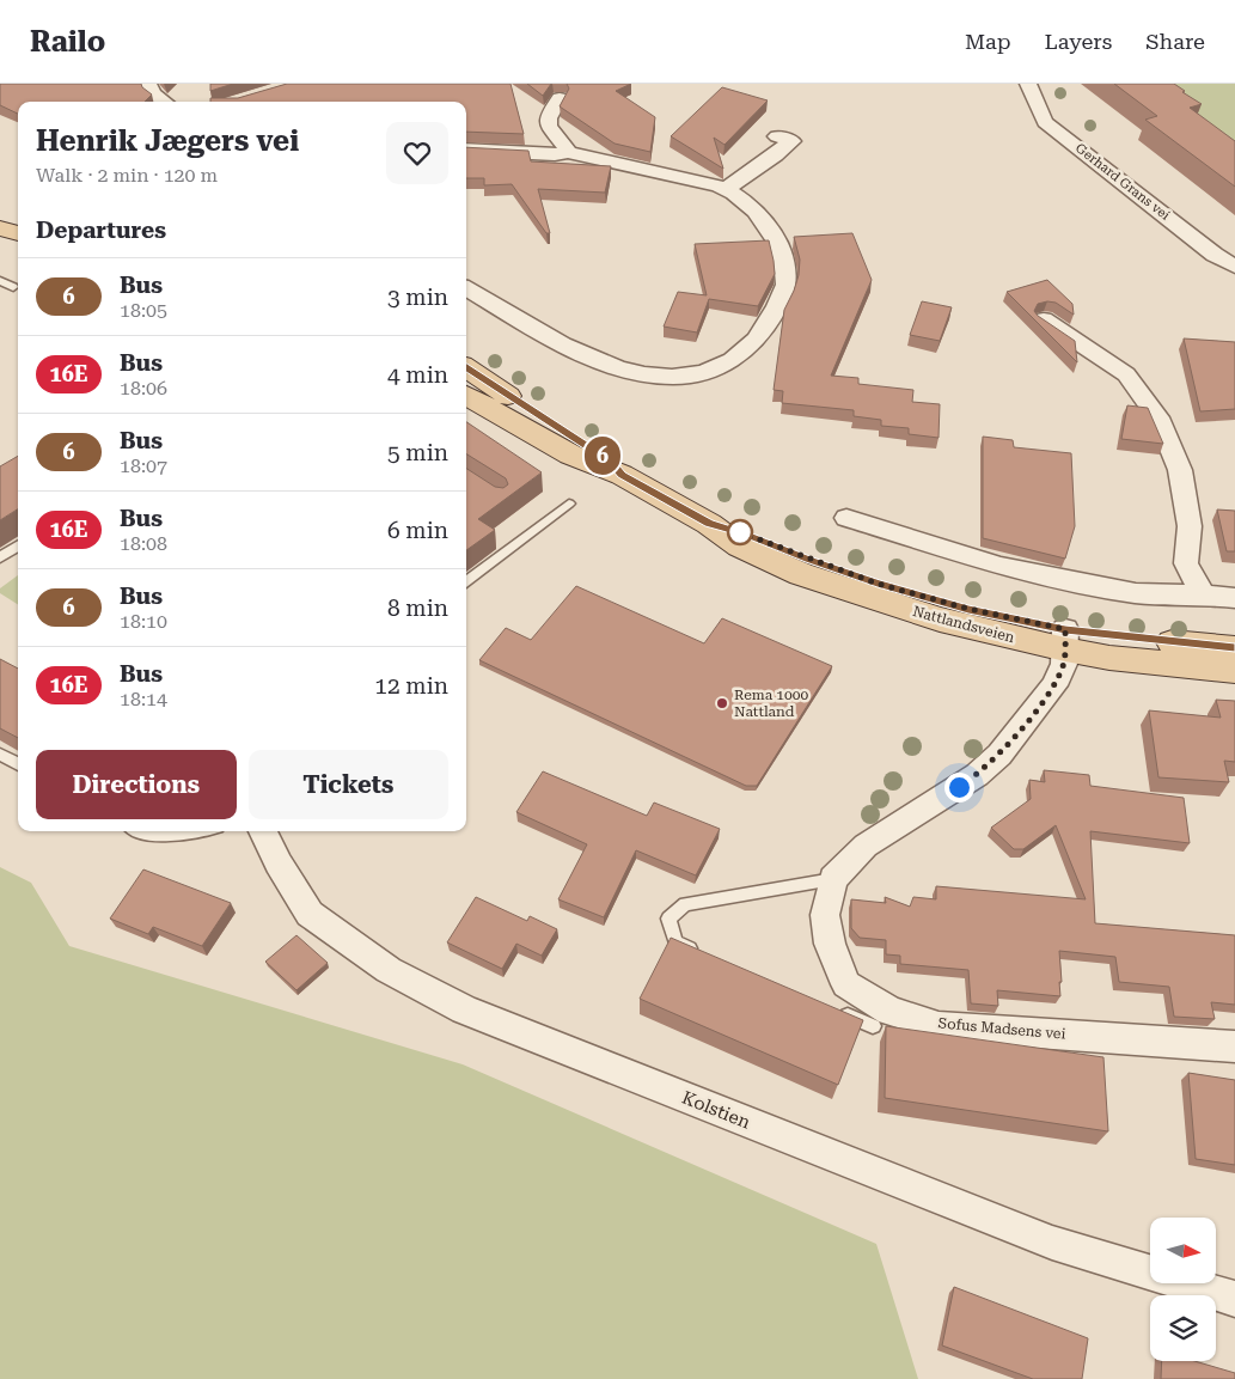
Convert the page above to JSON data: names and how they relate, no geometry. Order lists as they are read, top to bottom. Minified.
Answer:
{"streets":{"main road":["Nattlandsveien"],"street":["Gerhard Grans vei","Sofus Madsens vei","Kolstien"]},"places":["Rema 1000 Nattland"],"lines":["bus line 6"],"north":"right","page":{"header":"Railo","nav":["Map","Layers","Share"],"on_map":"6","heading":[["Henrik Jægers vei","Walk · 2 min · 120 m"],"Departures"],"list":[{"mark":"6","name":"Bus","note":"18:05","value":"3 min"},{"mark":"16E","name":"Bus","note":"18:06","value":"4 min"},{"mark":"6","name":"Bus","note":"18:07","value":"5 min"},{"mark":"16E","name":"Bus","note":"18:08","value":"6 min"},{"mark":"6","name":"Bus","note":"18:10","value":"8 min"},{"mark":"16E","name":"Bus","note":"18:14","value":"12 min"}],"buttons":["Directions","Tickets"]}}
